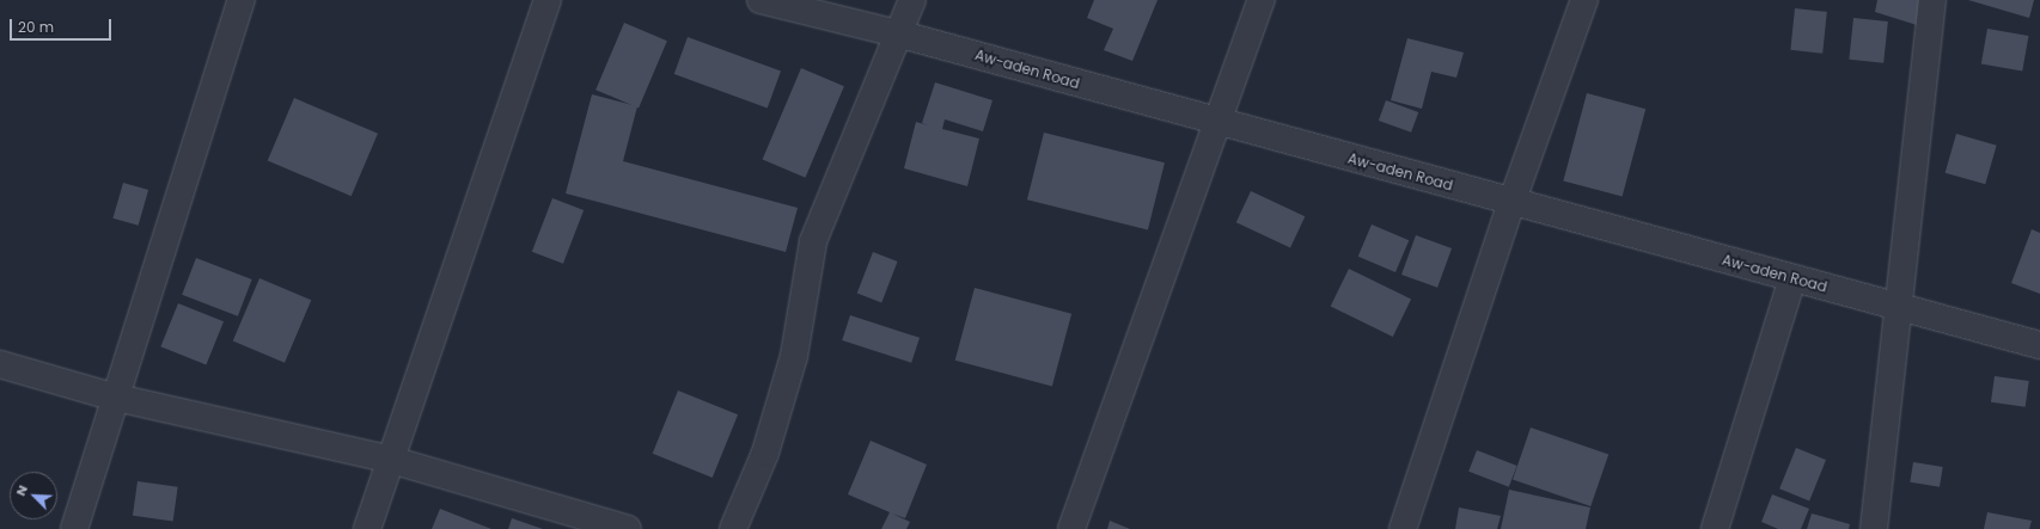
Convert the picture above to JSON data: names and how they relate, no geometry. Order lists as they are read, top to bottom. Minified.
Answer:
{"streets":{"street":["Aw-aden Road"]},"scale_bar":"20 m","north":"top left"}
